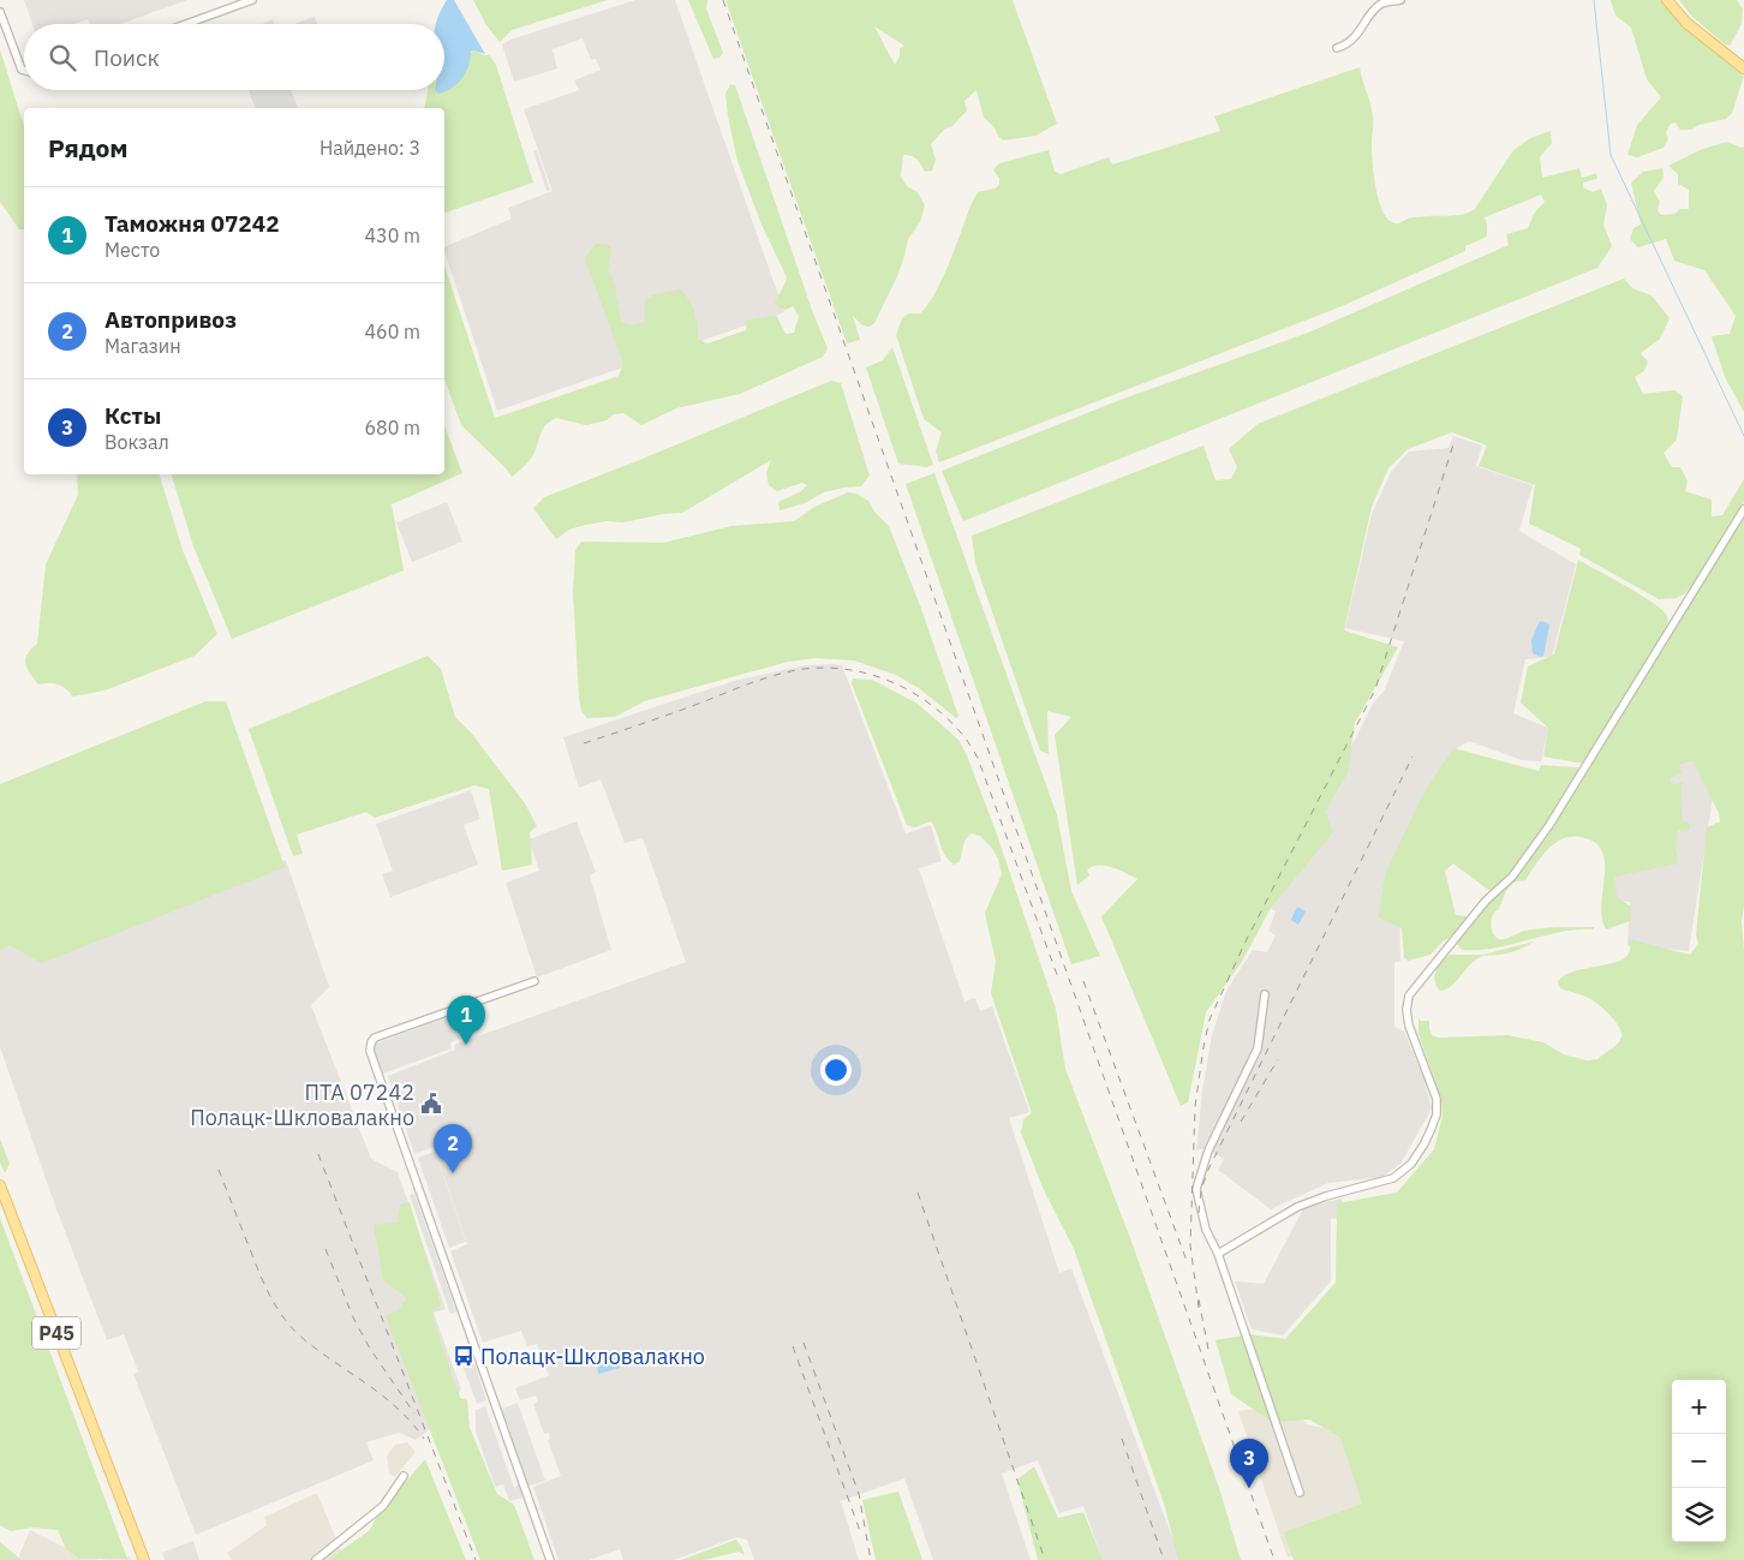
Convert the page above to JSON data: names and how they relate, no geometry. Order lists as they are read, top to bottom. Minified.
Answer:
{"streets":{"main road":["Р45"]},"places":{"public building":["ПТА 07242 Полацк-Шкловалакно"],"bus stop":["Полацк-Шкловалакно"]},"page":{"search":"Поиск","heading":["Рядом","Найдено: 3"],"list":[{"mark":"1","name":"Таможня 07242","note":"Место","value":"430 m"},{"mark":"2","name":"Автопривоз","note":"Магазин","value":"460 m"},{"mark":"3","name":"Ксты","note":"Вокзал","value":"680 m"}],"pins":["1","2","3"],"map_buttons":["+","−"]}}
